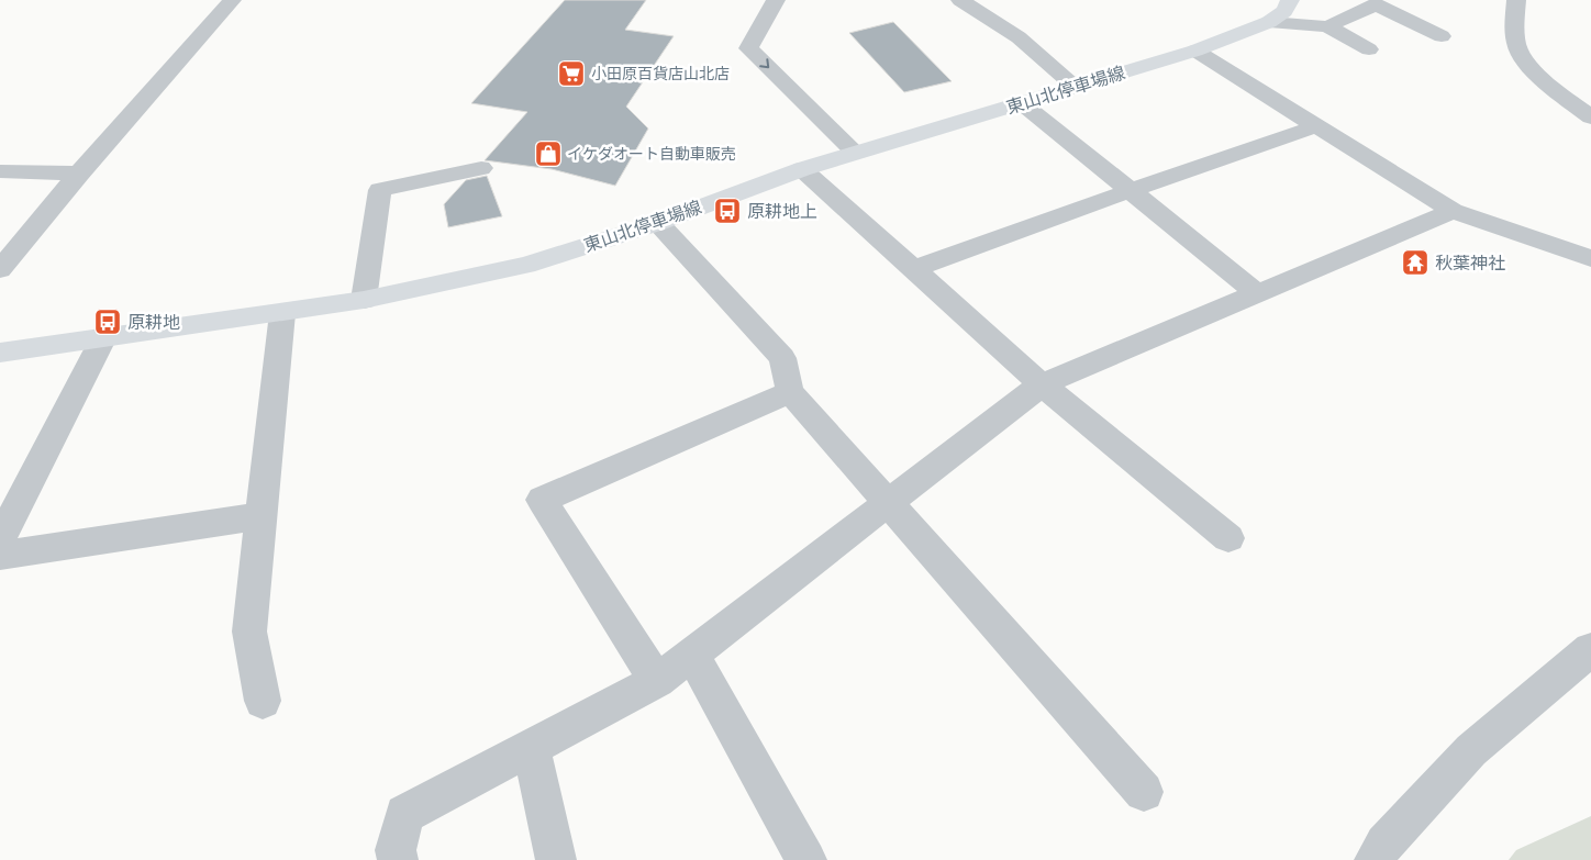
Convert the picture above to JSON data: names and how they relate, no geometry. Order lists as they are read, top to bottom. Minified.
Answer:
{"streets":{"main road":["東山北停車場線"]},"places":{"supermarket":["小田原百貨店山北店"],"shop":["イケダオート自動車販売"],"bus stop":["原耕地上","原耕地"],"temple":["秋葉神社"]}}
